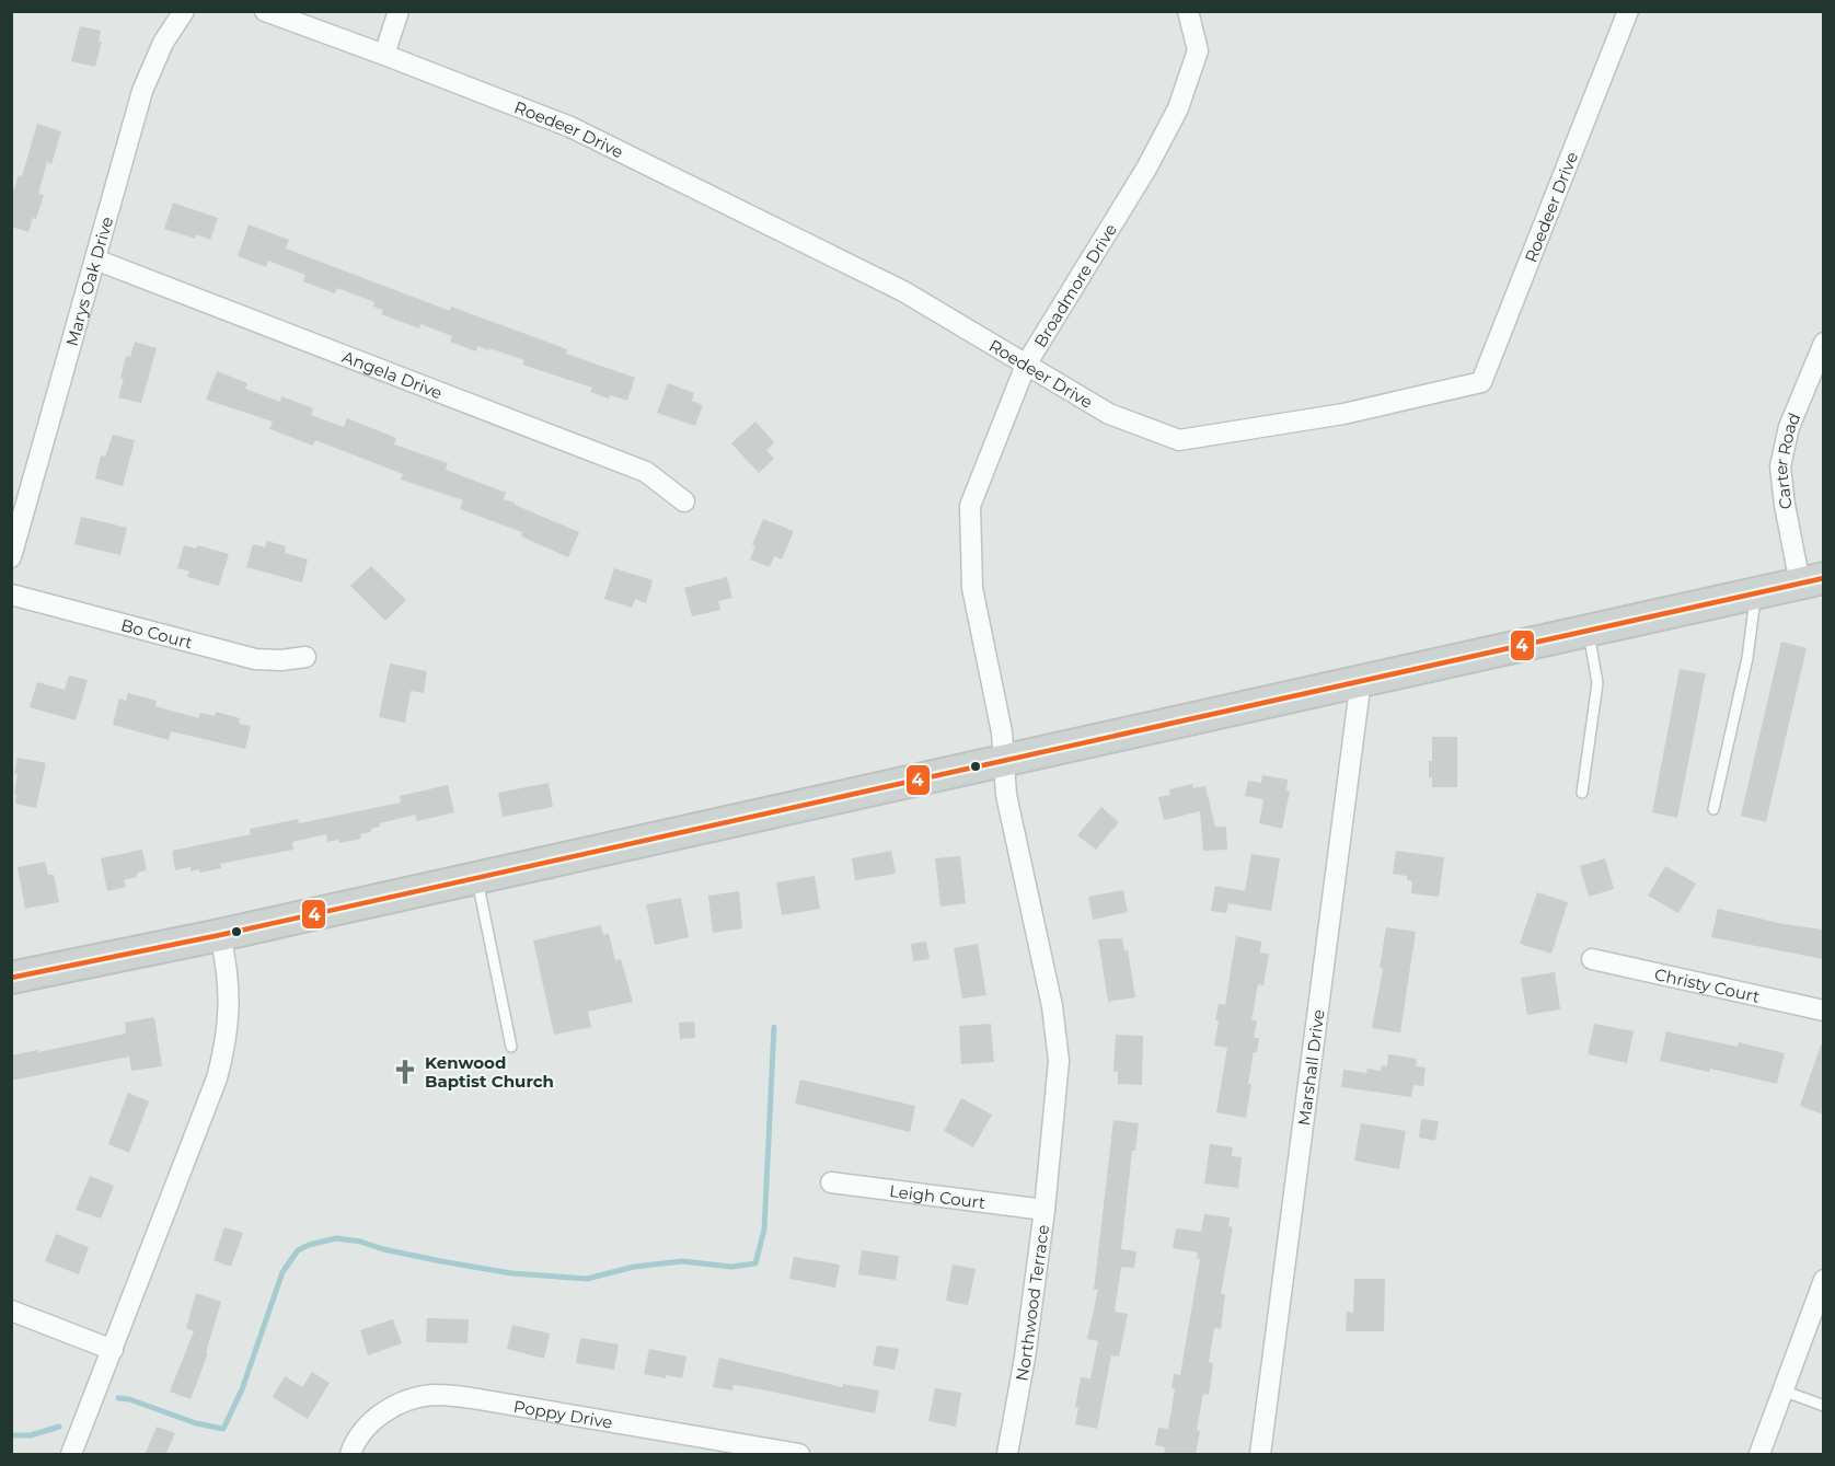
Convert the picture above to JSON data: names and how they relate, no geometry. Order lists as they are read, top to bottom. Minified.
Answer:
{"streets":{"street":["Roedeer Drive","Marys Oak Drive","Broadmore Drive","Angela Drive","Carter Road","Bo Court","Christy Court","Marshall Drive","Leigh Court","Northwood Terrace","Poppy Drive"]},"crossings":[["Roedeer Drive","Broadmore Drive"],["Marys Oak Drive","Angela Drive"],["Broadmore Drive","Northwood Terrace"],["Leigh Court","Northwood Terrace"]],"places":{"church":["Kenwood Baptist Church"]},"lines":["transit line 4"]}
